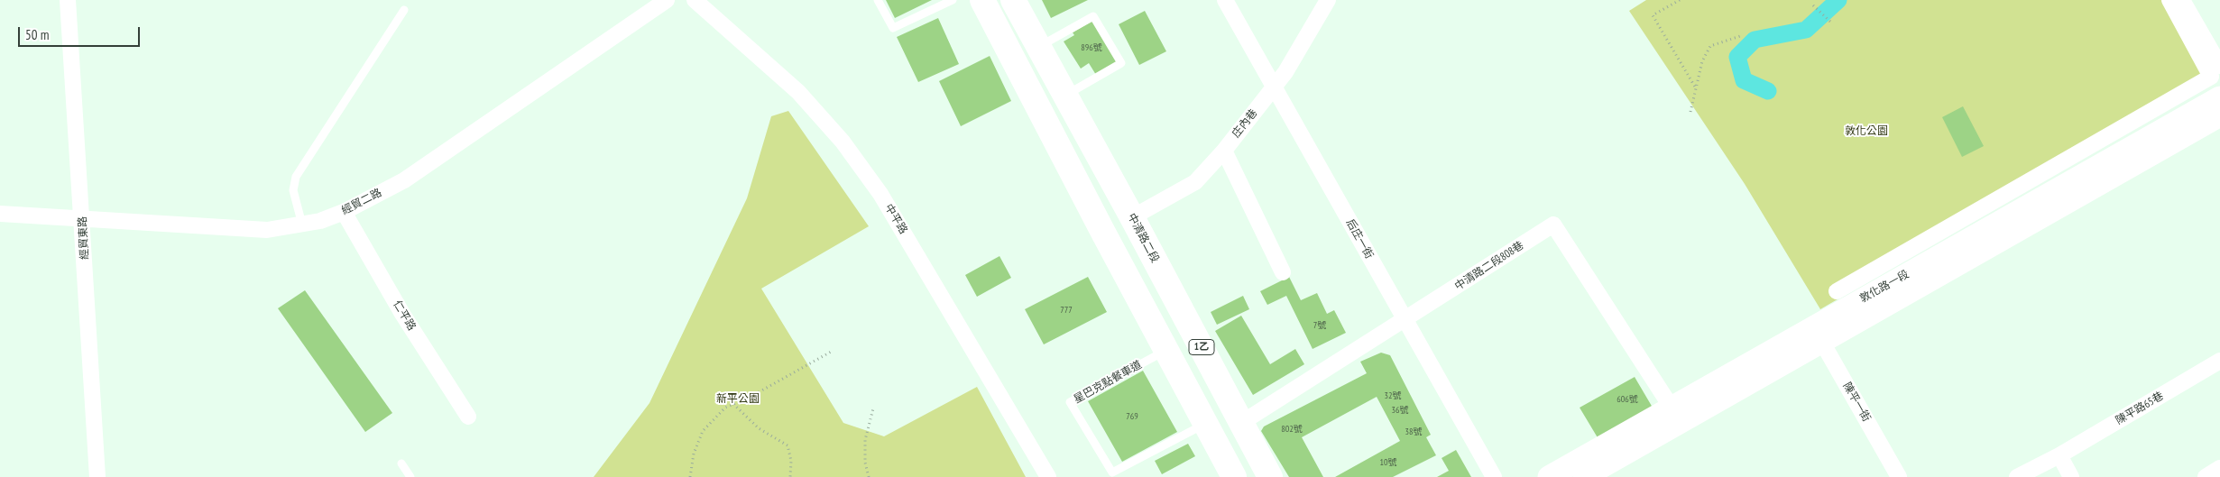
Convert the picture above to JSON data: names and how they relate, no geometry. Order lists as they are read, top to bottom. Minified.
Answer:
{"streets":{"main road":["中清路二段","1乙"],"street":["庄內巷","經貿二路","中平路","經貿東路","后庄一街","中清路二段808巷","敦化路一段","仁平路","陳平一街","陳平路65巷"],"lane":["星巴克點餐車道"]},"crossings":[["庄內巷","中清路二段"],["庄內巷","后庄一街"],["經貿二路","經貿東路"],["經貿二路","仁平路"],["中清路二段","中清路二段808巷"],["后庄一街","中清路二段808巷"],["中清路二段808巷","敦化路一段"],["敦化路一段","陳平一街"]],"parks":["敦化公園","新平公園"],"house_numbers":["896號","777","7號","32號","606號","36號","769","802號","38號","10號"],"scale_bar":"50 m"}
